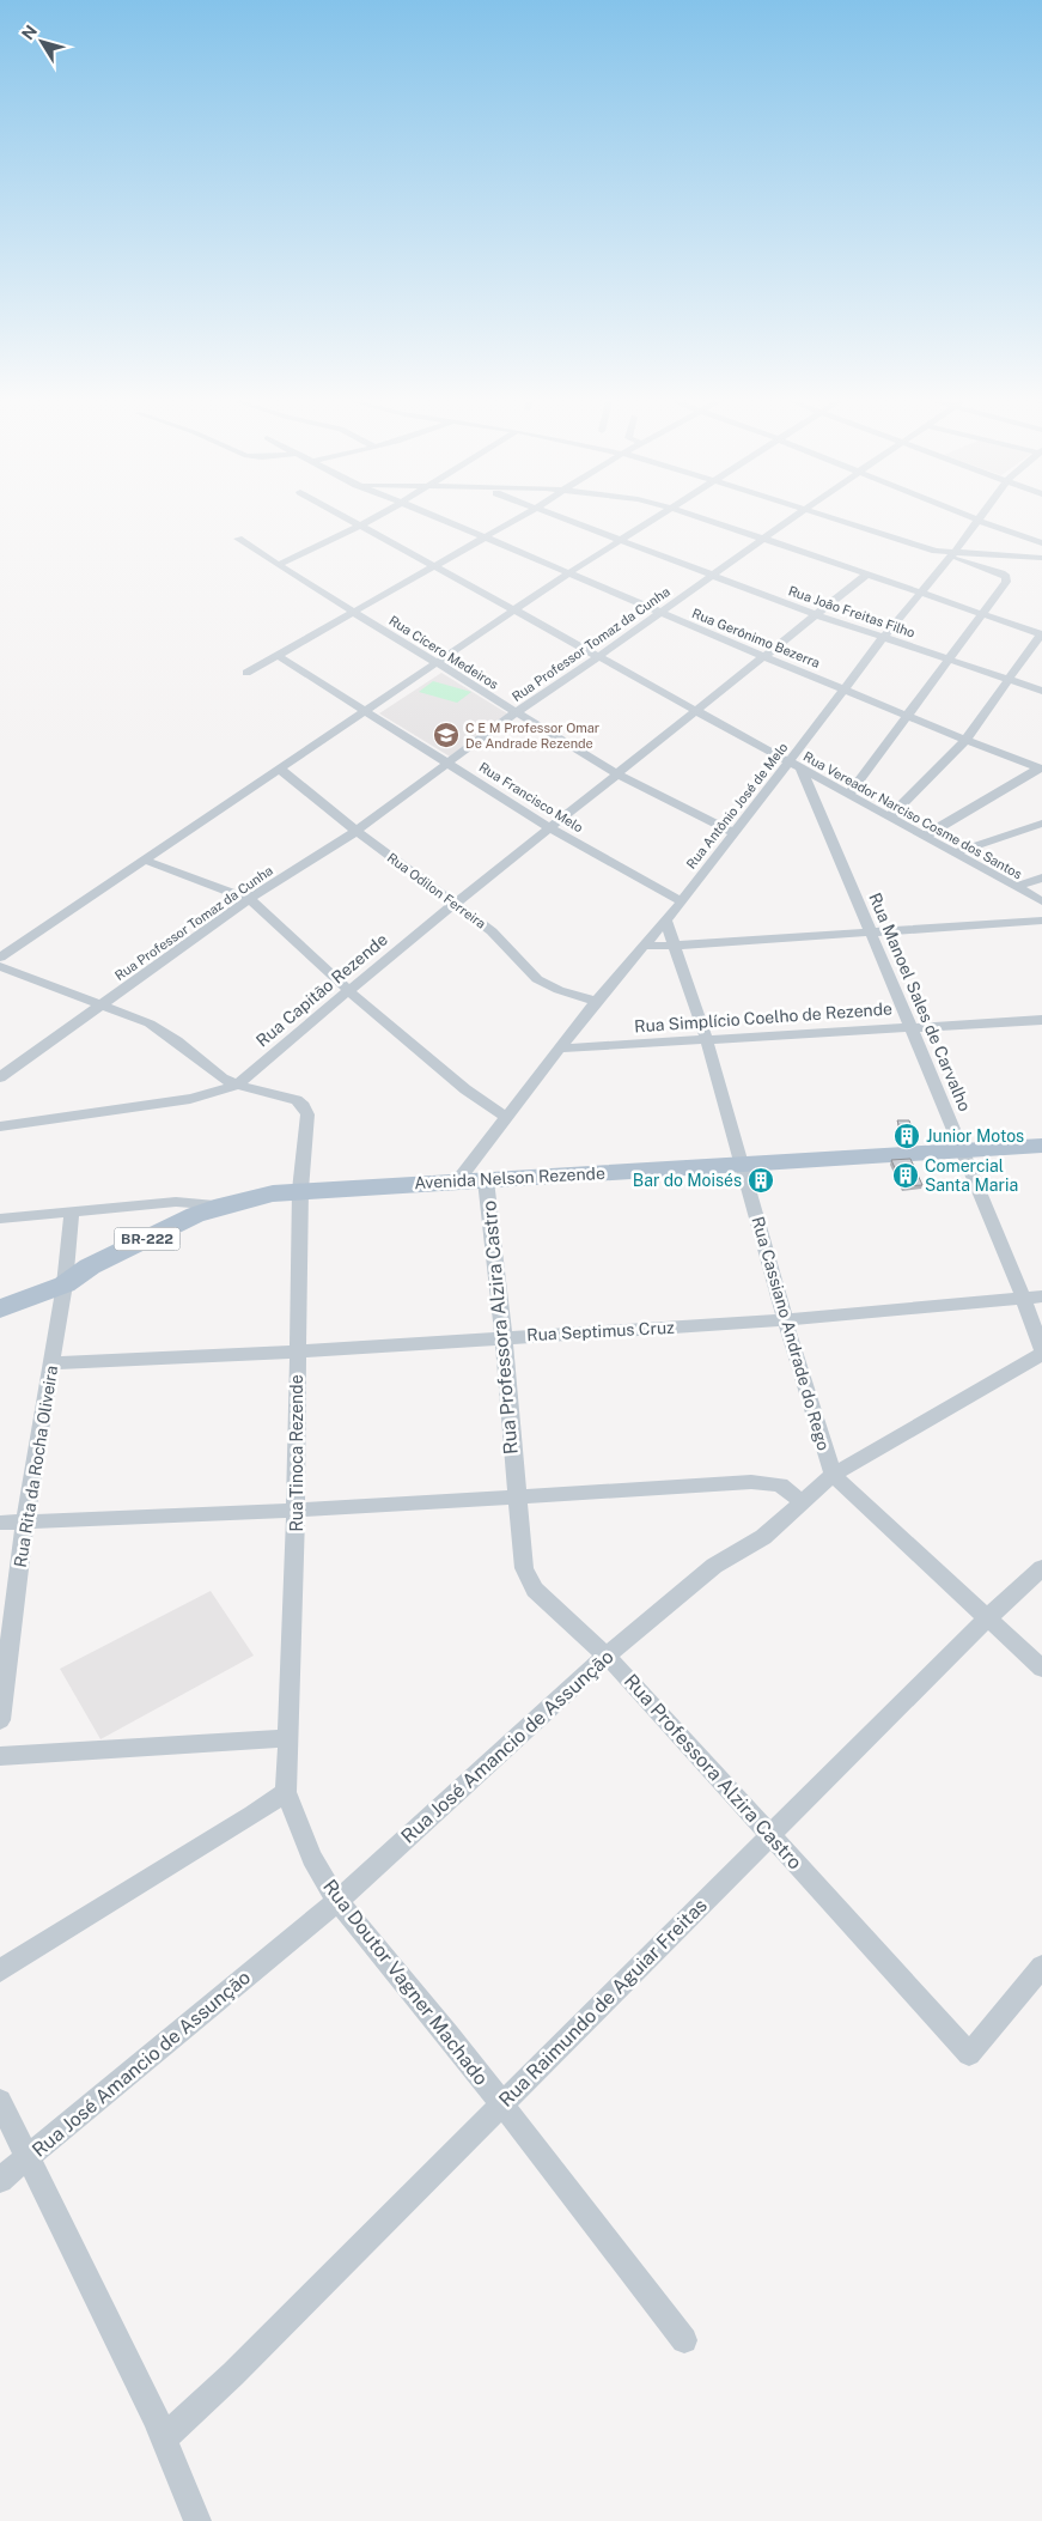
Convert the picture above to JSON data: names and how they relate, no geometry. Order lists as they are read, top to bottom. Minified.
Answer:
{"streets":{"main road":["Avenida Nelson Rezende","BR-222"],"street":["Rua João Freitas Filho","Rua Gerônimo Bezerra","Rua Professor Tomaz da Cunha","Rua Cícero Medeiros","Rua Francisco Melo","Rua Antônio José de Melo","Rua Vereador Narciso Cosme dos Santos","Rua Odilon Ferreira","Rua Capitão Rezende","Rua Manoel Sales de Carvalho","Rua Simplício Coelho de Rezende","Rua Professora Alzira Castro","Rua Septimus Cruz","Rua Cassiano Andrade do Rego","Rua Tinoca Rezende","Rua Rita da Rocha Oliveira","Rua José Amancio de Assunção","Rua Doutor Vagner Machado","Rua Raimundo de Aguiar Freitas"]},"crossings":[["Rua João Freitas Filho","Rua Professor Tomaz da Cunha"],["Rua João Freitas Filho","Rua Antônio José de Melo"],["Rua João Freitas Filho","Rua Capitão Rezende"],["Rua Gerônimo Bezerra","Rua Professor Tomaz da Cunha"],["Rua Gerônimo Bezerra","Rua Antônio José de Melo"],["Rua Gerônimo Bezerra","Rua Capitão Rezende"],["Rua Professor Tomaz da Cunha","Rua Cícero Medeiros"],["Rua Professor Tomaz da Cunha","Rua Francisco Melo"],["Rua Professor Tomaz da Cunha","Rua Vereador Narciso Cosme dos Santos"],["Rua Professor Tomaz da Cunha","Rua Odilon Ferreira"],["Rua Cícero Medeiros","Rua Antônio José de Melo"],["Rua Cícero Medeiros","Rua Capitão Rezende"],["Rua Francisco Melo","Rua Antônio José de Melo"],["Rua Francisco Melo","Rua Capitão Rezende"],["Rua Antônio José de Melo","Rua Vereador Narciso Cosme dos Santos"],["Rua Antônio José de Melo","Rua Odilon Ferreira"],["Rua Antônio José de Melo","Rua Manoel Sales de Carvalho"],["Rua Antônio José de Melo","Rua Simplício Coelho de Rezende"],["Rua Antônio José de Melo","Avenida Nelson Rezende"],["Rua Antônio José de Melo","Rua Cassiano Andrade do Rego"],["Rua Vereador Narciso Cosme dos Santos","Rua Capitão Rezende"],["Rua Vereador Narciso Cosme dos Santos","Rua Manoel Sales de Carvalho"],["Rua Odilon Ferreira","Rua Capitão Rezende"],["Rua Capitão Rezende","Rua Tinoca Rezende"],["Rua Manoel Sales de Carvalho","Rua Simplício Coelho de Rezende"],["Rua Manoel Sales de Carvalho","Avenida Nelson Rezende"],["Rua Manoel Sales de Carvalho","Rua Septimus Cruz"],["Rua Manoel Sales de Carvalho","Rua José Amancio de Assunção"],["Rua Simplício Coelho de Rezende","Rua Cassiano Andrade do Rego"],["Avenida Nelson Rezende","BR-222"],["Avenida Nelson Rezende","Rua Professora Alzira Castro"],["Avenida Nelson Rezende","Rua Cassiano Andrade do Rego"],["Avenida Nelson Rezende","Rua Tinoca Rezende"],["BR-222","Rua Tinoca Rezende"],["BR-222","Rua Rita da Rocha Oliveira"],["Rua Professora Alzira Castro","Rua Septimus Cruz"],["Rua Professora Alzira Castro","Rua José Amancio de Assunção"],["Rua Professora Alzira Castro","Rua Raimundo de Aguiar Freitas"],["Rua Septimus Cruz","Rua Cassiano Andrade do Rego"],["Rua Septimus Cruz","Rua Tinoca Rezende"],["Rua Septimus Cruz","Rua Rita da Rocha Oliveira"],["Rua Cassiano Andrade do Rego","Rua José Amancio de Assunção"],["Rua Cassiano Andrade do Rego","Rua Raimundo de Aguiar Freitas"],["Rua Tinoca Rezende","Rua Doutor Vagner Machado"],["Rua José Amancio de Assunção","Rua Doutor Vagner Machado"],["Rua Doutor Vagner Machado","Rua Raimundo de Aguiar Freitas"]],"places":{"school or university":["C E M Professor Omar De Andrade Rezende"],"building":["Junior Motos","Comercial Santa Maria","Bar do Moisés"]},"north":"top left"}
